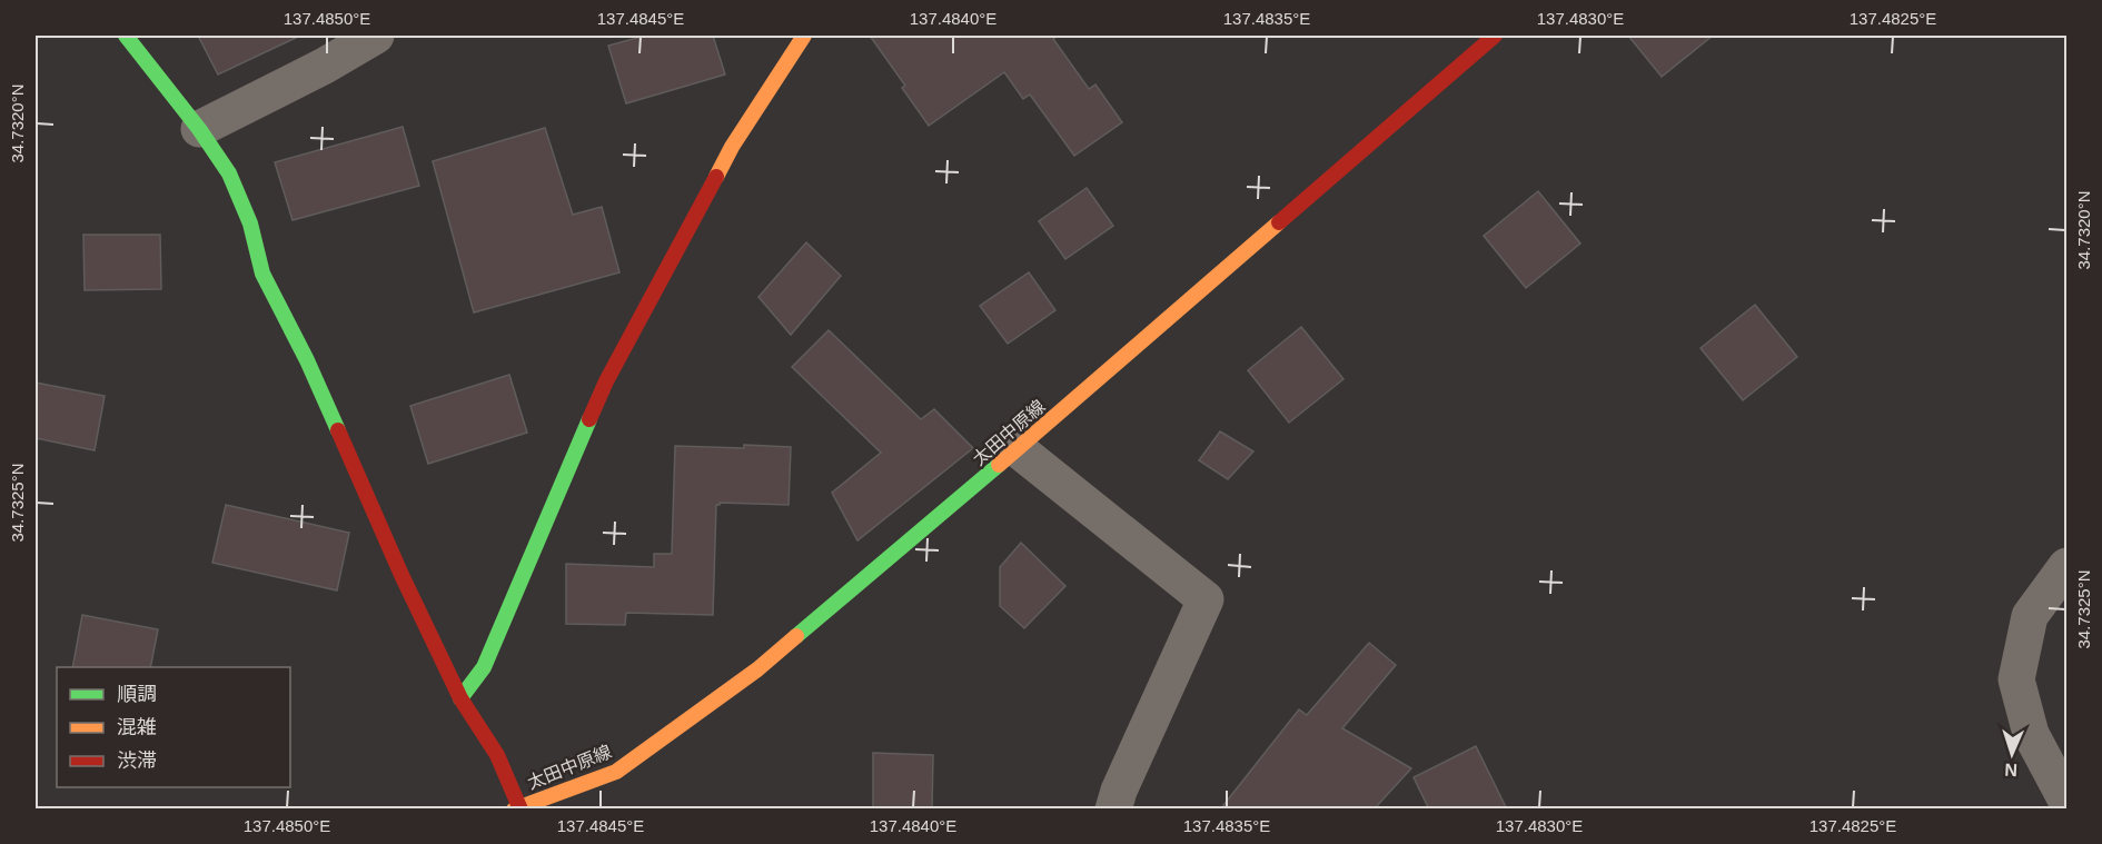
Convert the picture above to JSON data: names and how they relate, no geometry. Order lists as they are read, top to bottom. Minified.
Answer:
{"streets":{"street":["太田中原線"]},"legend":["順調","混雑","渋滞"],"north":"bottom","coordinates":["137.4850°E","137.4845°E","137.4840°E","137.4835°E","137.4830°E","137.4825°E","34.7320°N","34.7325°N"]}
